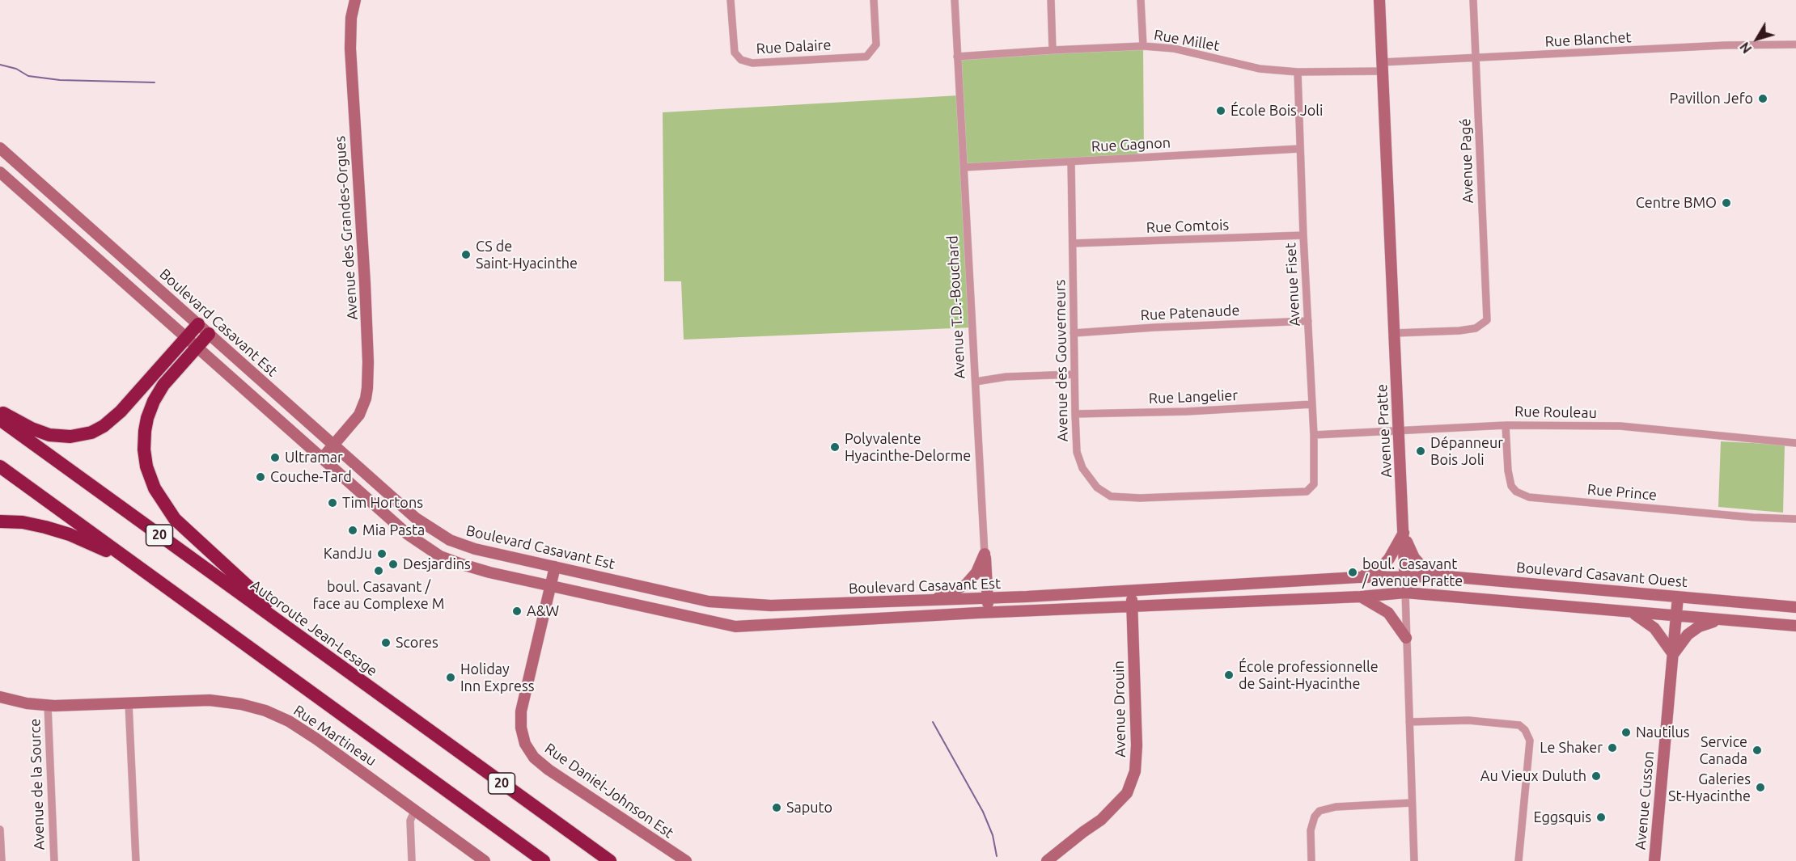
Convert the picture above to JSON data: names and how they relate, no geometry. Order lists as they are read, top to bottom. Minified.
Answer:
{"streets":{"highway":["20","Autoroute Jean-Lesage"],"street":["Rue Blanchet","Rue Millet","Rue Dalaire","Rue Gagnon","Avenue Pagé","Rue Comtois","Avenue des Grandes-Orgues","Avenue Fiset","Avenue T.D.-Bouchard","Rue Patenaude","Boulevard Casavant Est","Avenue des Gouverneurs","Rue Langelier","Rue Rouleau","Avenue Pratte","Rue Prince","Boulevard Casavant Ouest","Avenue Drouin","Rue Martineau","Avenue de la Source","Rue Daniel-Johnson Est","Avenue Cusson"]},"crossings":[["Rue Blanchet","Rue Millet"],["Rue Blanchet","Avenue Pagé"],["Rue Blanchet","Avenue Pratte"],["Rue Millet","Avenue Fiset"],["Rue Millet","Avenue T.D.-Bouchard"],["Rue Millet","Avenue Pratte"],["Rue Gagnon","Avenue Fiset"],["Rue Gagnon","Avenue T.D.-Bouchard"],["Rue Gagnon","Avenue des Gouverneurs"],["Avenue Pagé","Avenue Pratte"],["Rue Comtois","Avenue Fiset"],["Rue Comtois","Avenue des Gouverneurs"],["Avenue des Grandes-Orgues","Boulevard Casavant Est"],["Avenue Fiset","Rue Patenaude"],["Avenue Fiset","Avenue des Gouverneurs"],["Avenue Fiset","Rue Langelier"],["Avenue Fiset","Rue Rouleau"],["Avenue T.D.-Bouchard","Boulevard Casavant Est"],["Rue Patenaude","Avenue des Gouverneurs"],["Boulevard Casavant Est","Avenue Pratte"],["Boulevard Casavant Est","Boulevard Casavant Ouest"],["Boulevard Casavant Est","Avenue Drouin"],["Boulevard Casavant Est","Rue Daniel-Johnson Est"],["Avenue des Gouverneurs","Rue Langelier"],["Rue Rouleau","Avenue Pratte"],["Rue Rouleau","Rue Prince"],["Avenue Pratte","Boulevard Casavant Ouest"],["Boulevard Casavant Ouest","Avenue Cusson"],["Rue Martineau","Avenue de la Source"]],"places":["Pavillon Jefo","École Bois Joli","Centre BMO","CS de Saint-Hyacinthe","Polyvalente Hyacinthe-Delorme","Dépanneur Bois Joli","Ultramar","Couche-Tard","Tim Hortons","Mia Pasta","KandJu","Desjardins","boul. Casavant / face au Complexe M","boul. Casavant / avenue Pratte","A&W","Scores","École professionnelle de Saint-Hyacinthe","Holiday Inn Express","Nautilus","Le Shaker","Service Canada","Au Vieux Duluth","Galeries St-Hyacinthe","Saputo","Eggsquis"],"north":"bottom left"}
